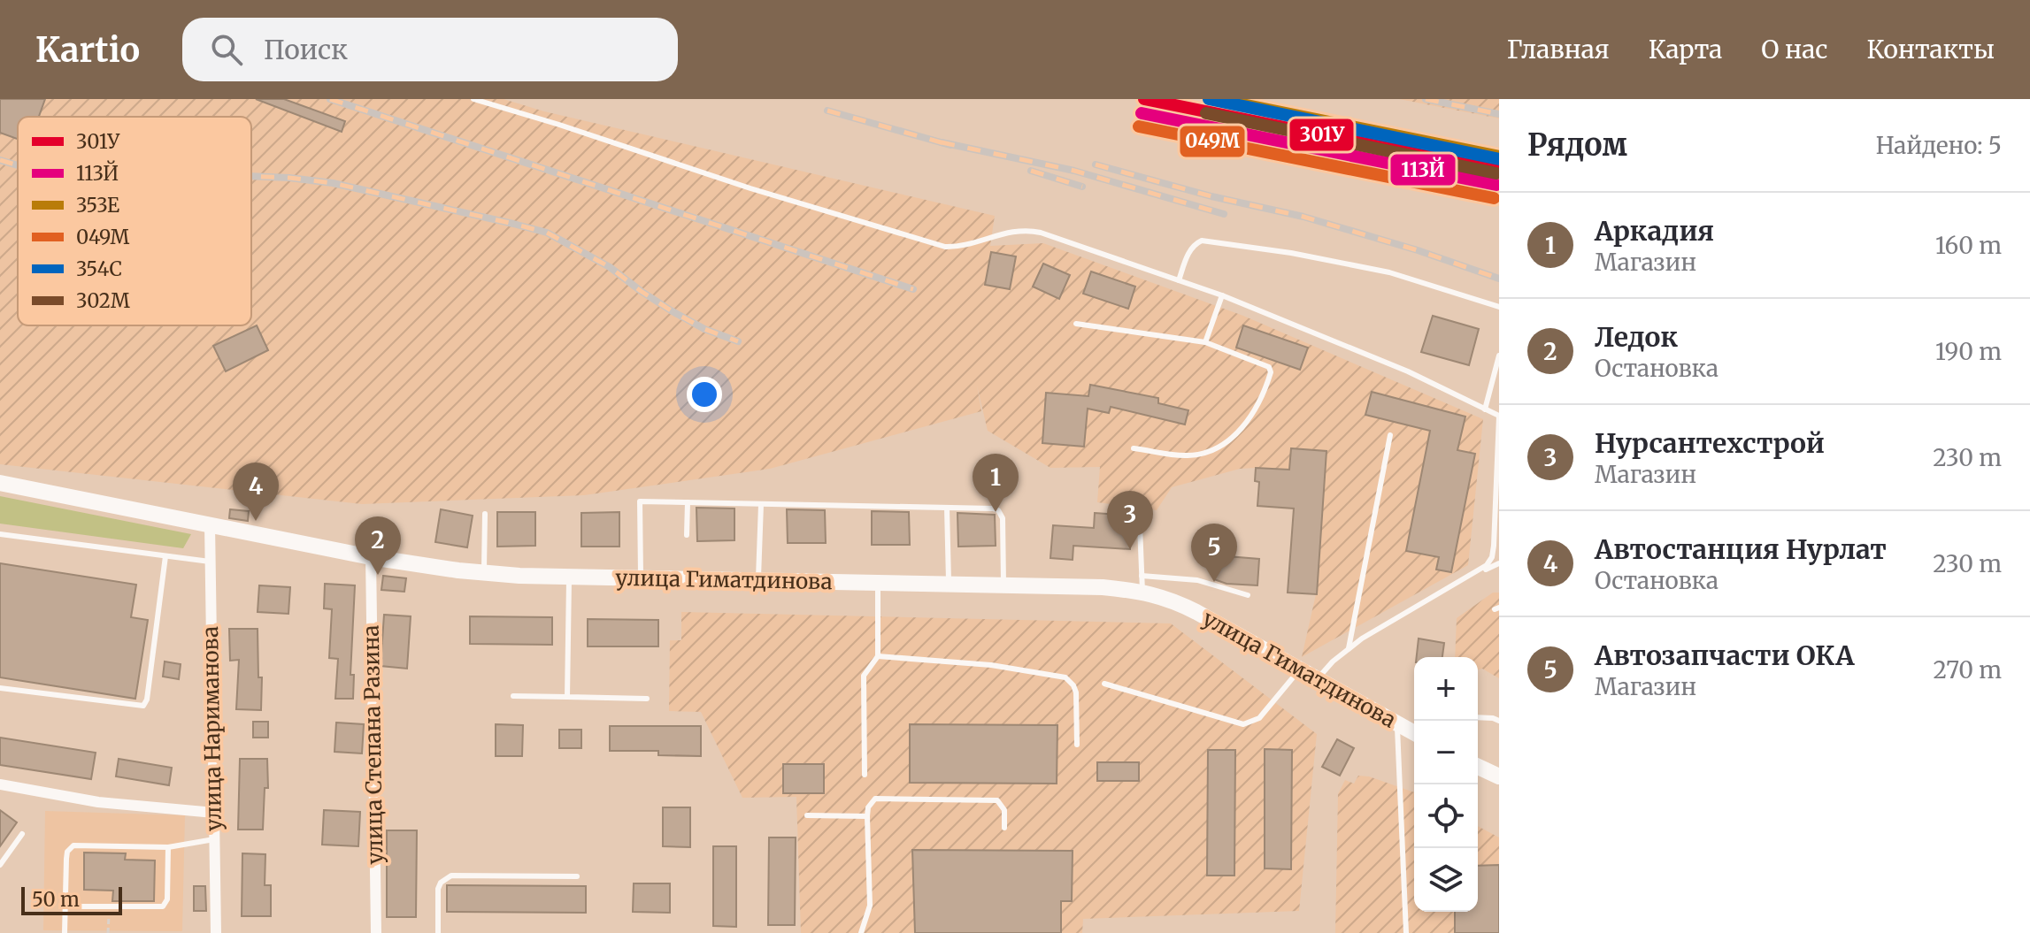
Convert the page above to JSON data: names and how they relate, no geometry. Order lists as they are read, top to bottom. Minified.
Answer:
{"streets":{"main road":["улица Гиматдинова"],"street":["улица Нариманова","улица Степана Разина"]},"crossings":[["улица Гиматдинова","улица Нариманова"],["улица Гиматдинова","улица Степана Разина"]],"lines":["transit line 301У","transit line 353Е","transit line 354С","transit line 113Й","transit line 302М","transit line 049М"],"legend":["301У","113Й","353Е","049М","354С","302М"],"scale_bar":"50 m","page":{"header":"Kartio","search":"Поиск","nav":["Главная","Карта","О нас","Контакты"],"heading":["Рядом","Найдено: 5"],"list":[{"mark":"1","name":"Аркадия","note":"Магазин","value":"160 m"},{"mark":"2","name":"Ледок","note":"Остановка","value":"190 m"},{"mark":"3","name":"Нурсантехстрой","note":"Магазин","value":"230 m"},{"mark":"4","name":"Автостанция Нурлат","note":"Остановка","value":"230 m"},{"mark":"5","name":"Автозапчасти ОКА","note":"Магазин","value":"270 m"}],"pins":["1","4","3","2","5"],"map_buttons":["+","−"],"scale":"50 m"}}
